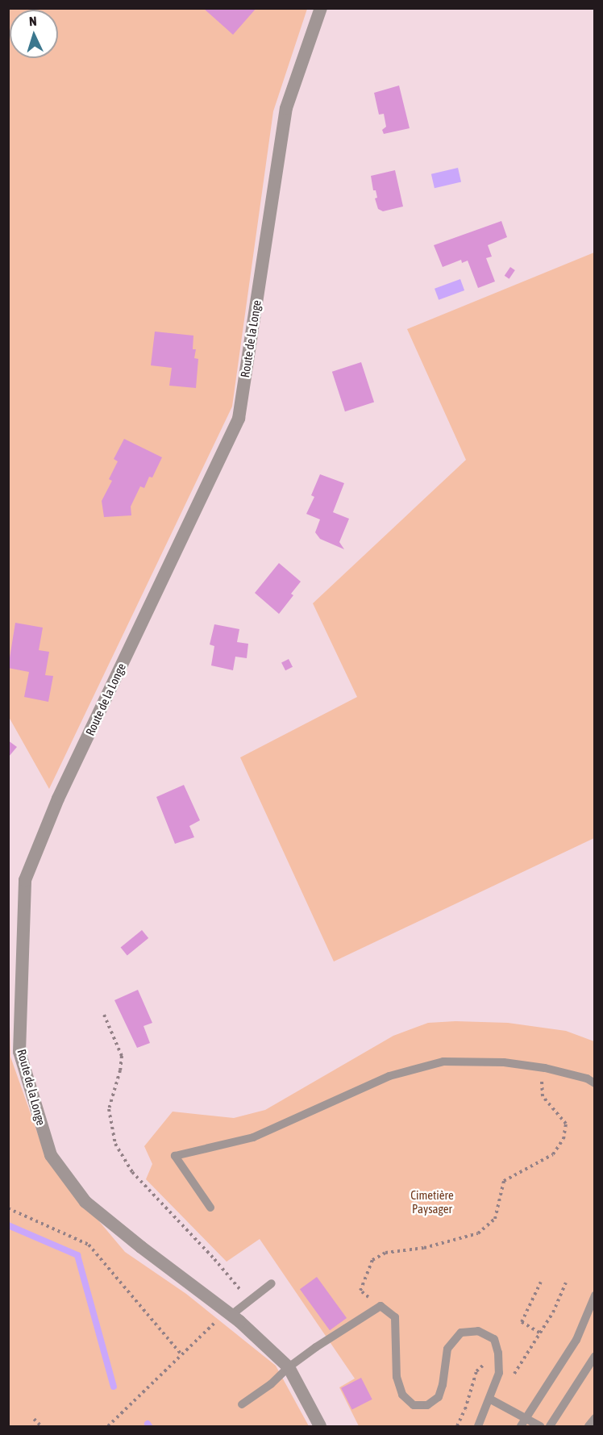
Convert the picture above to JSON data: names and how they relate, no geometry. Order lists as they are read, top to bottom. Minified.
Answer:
{"streets":{"street":["Route de la Longe"]},"parks":["Cimetière Paysager"],"north":"top"}
